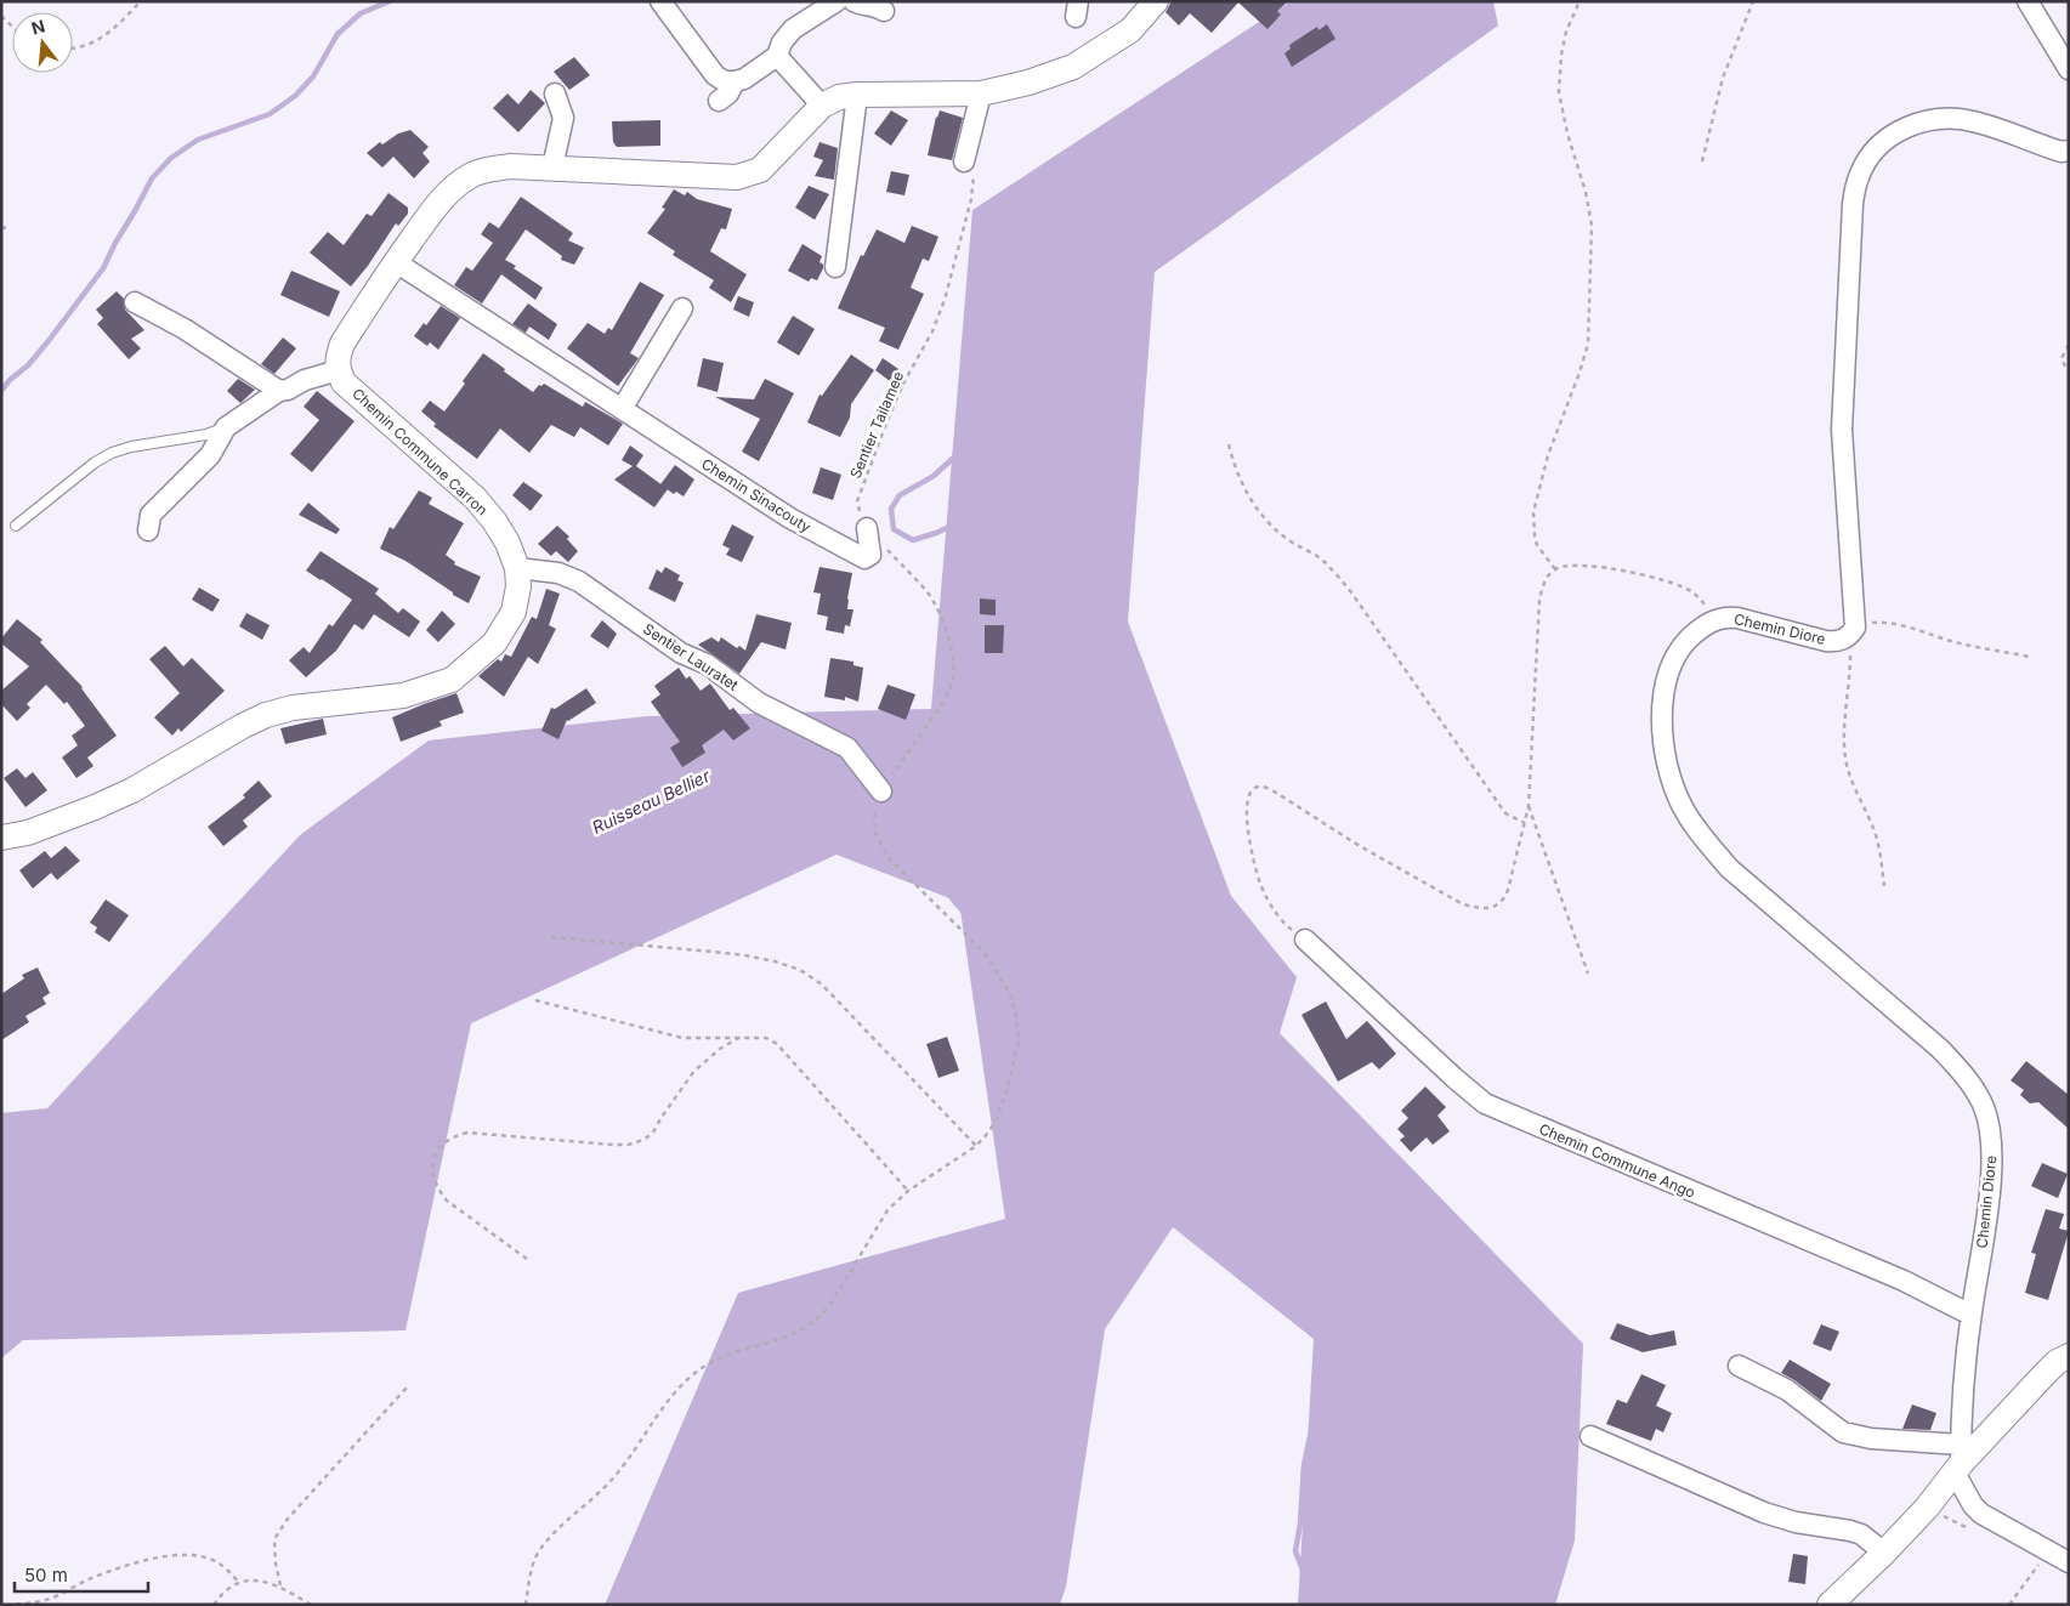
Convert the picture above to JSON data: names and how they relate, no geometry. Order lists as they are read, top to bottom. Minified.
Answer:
{"streets":{"street":["Chemin Commune Carron","Chemin Sinacouty","Chemin Diore","Sentier Lauratet","Chemin Commune Ango"],"path":["Sentier Tailamee"]},"crossings":[["Sentier Tailamee","Chemin Sinacouty"],["Sentier Tailamee","Sentier Lauratet"],["Chemin Commune Carron","Sentier Lauratet"],["Chemin Diore","Chemin Commune Ango"]],"water":["Ruisseau Bellier"],"scale_bar":"50 m","north":"top"}
